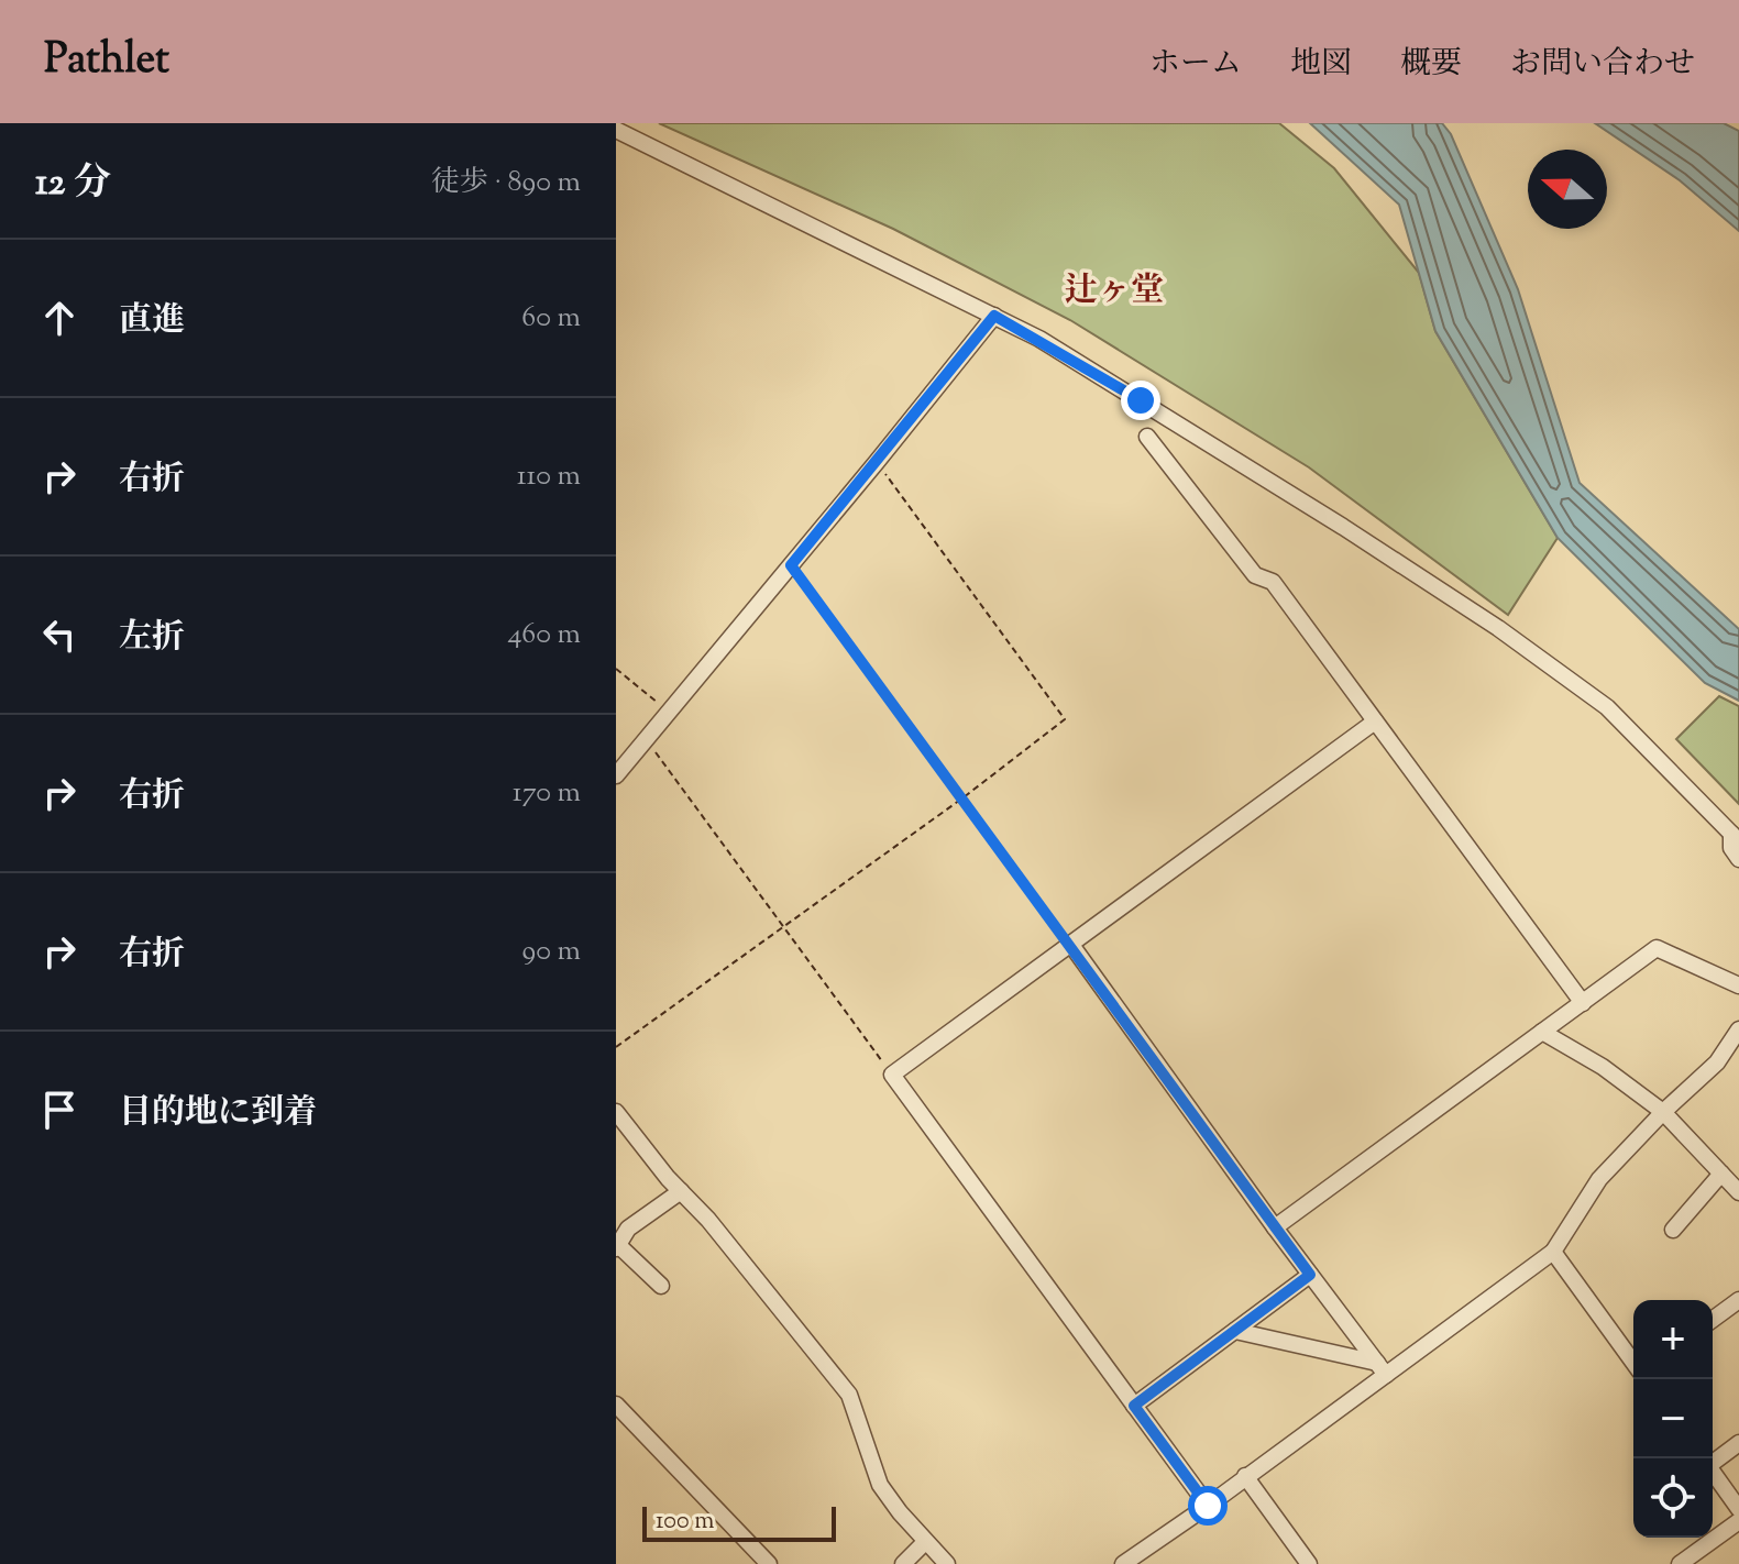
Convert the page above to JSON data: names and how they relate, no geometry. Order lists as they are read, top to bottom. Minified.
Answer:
{"districts":["辻ヶ堂"],"scale_bar":"100 m","north":"left","page":{"header":"Pathlet","nav":["ホーム","地図","概要","お問い合わせ"],"heading":["12 分","徒歩 · 890 m"],"list":[["直進","60 m"],["右折","110 m"],["左折","460 m"],["右折","170 m"],["右折","90 m"],"目的地に到着"],"map_buttons":["+","−"],"scale":"100 m"}}
